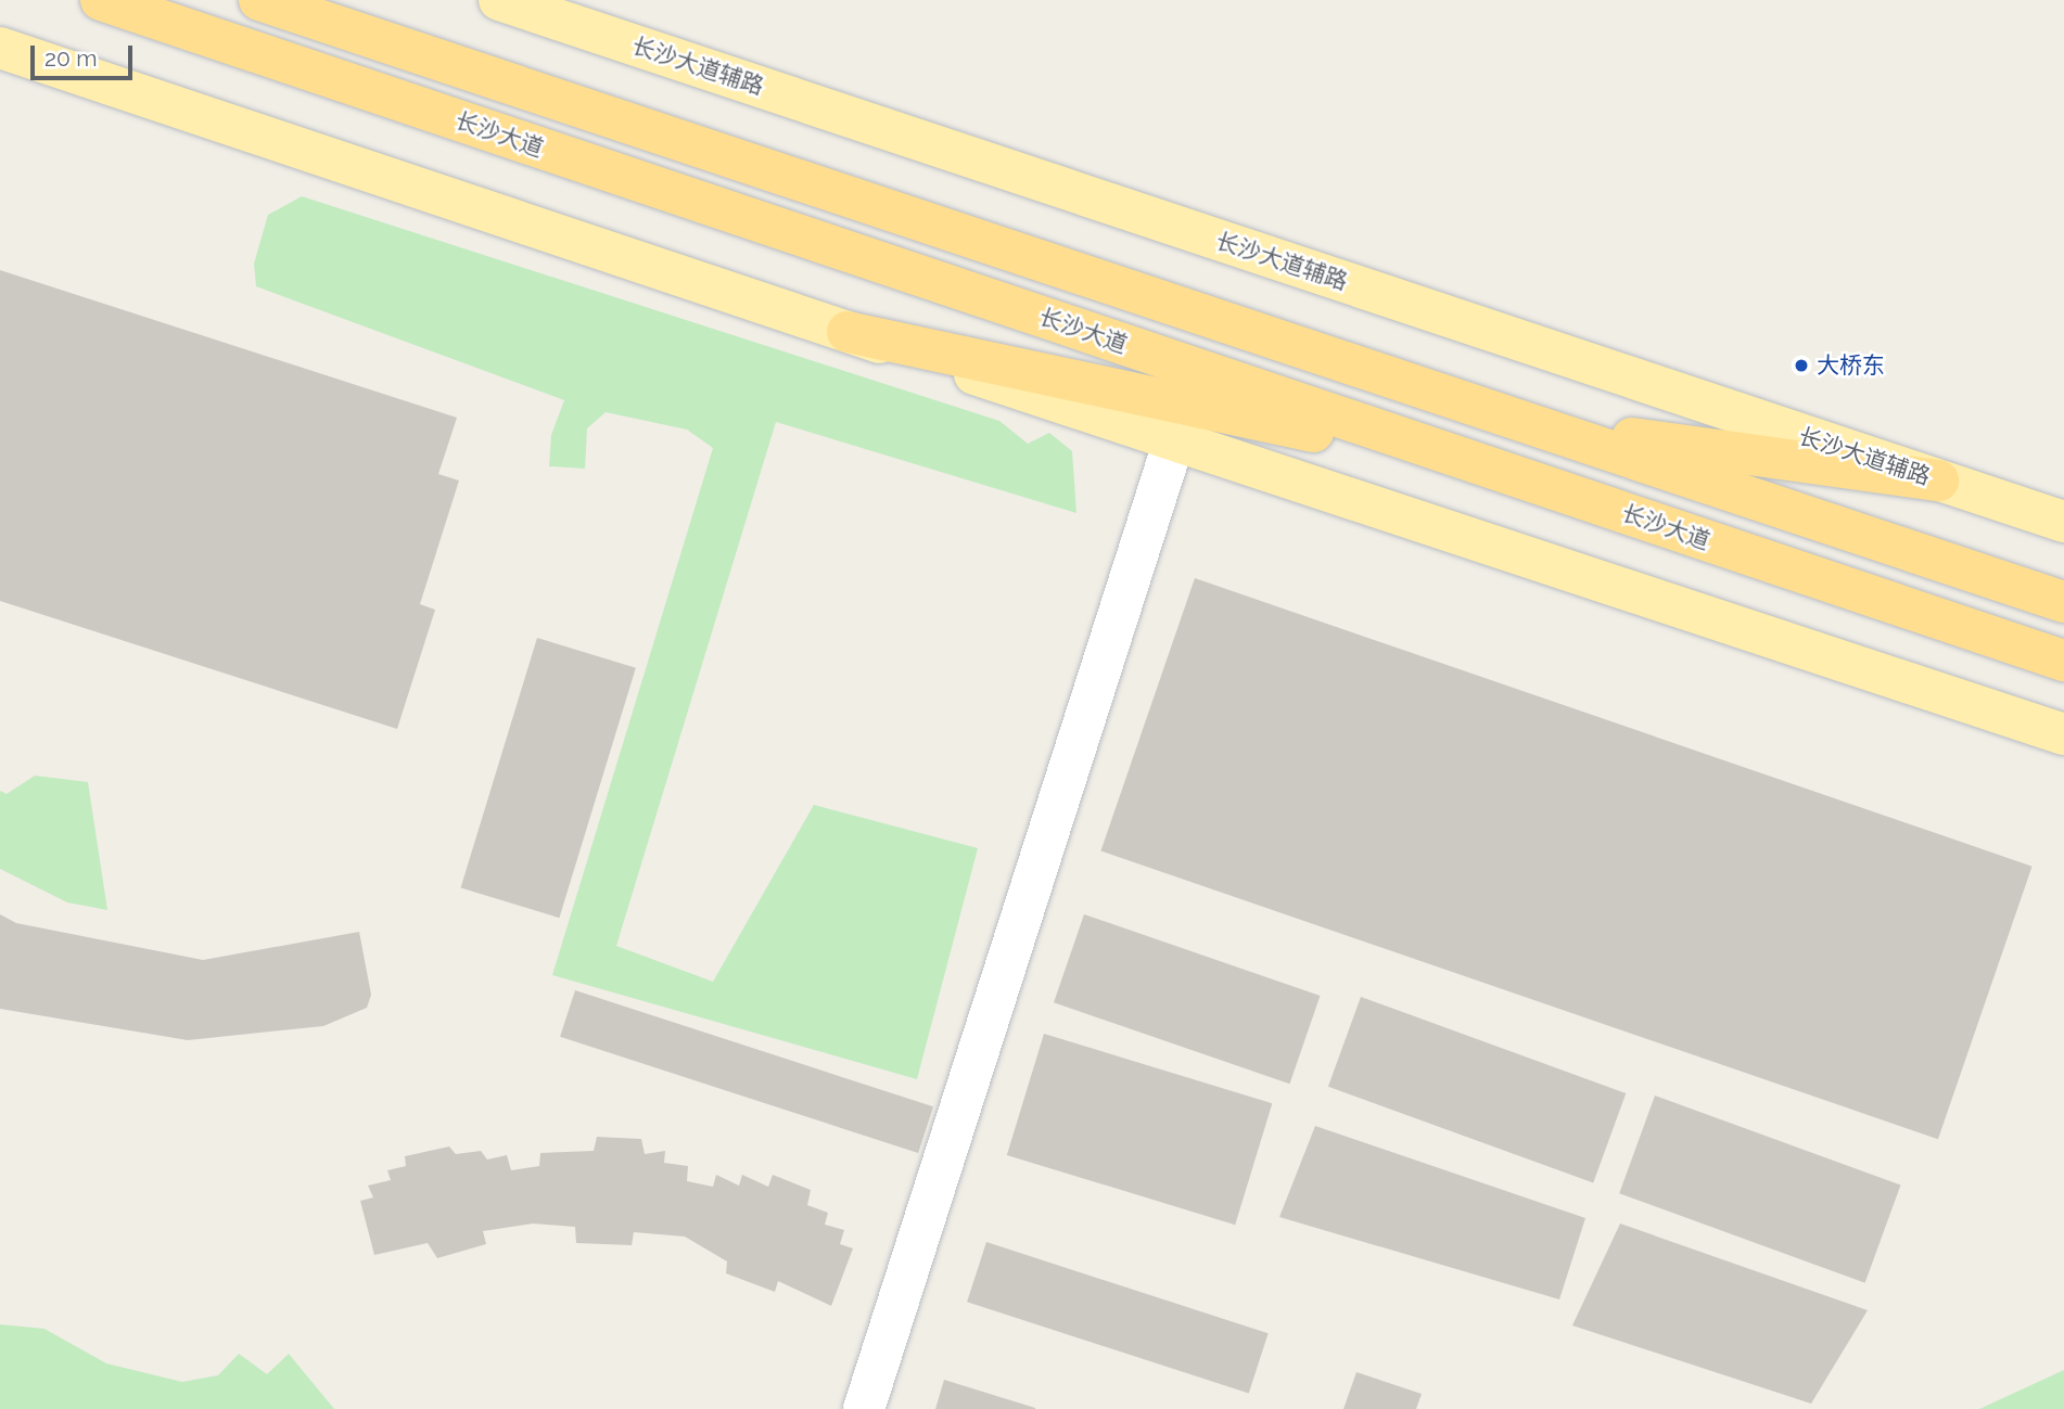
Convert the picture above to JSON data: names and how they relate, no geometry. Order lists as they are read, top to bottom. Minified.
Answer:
{"streets":{"highway":["长沙大道"],"main road":["长沙大道辅路"]},"places":["大桥东"],"scale_bar":"20 m"}
